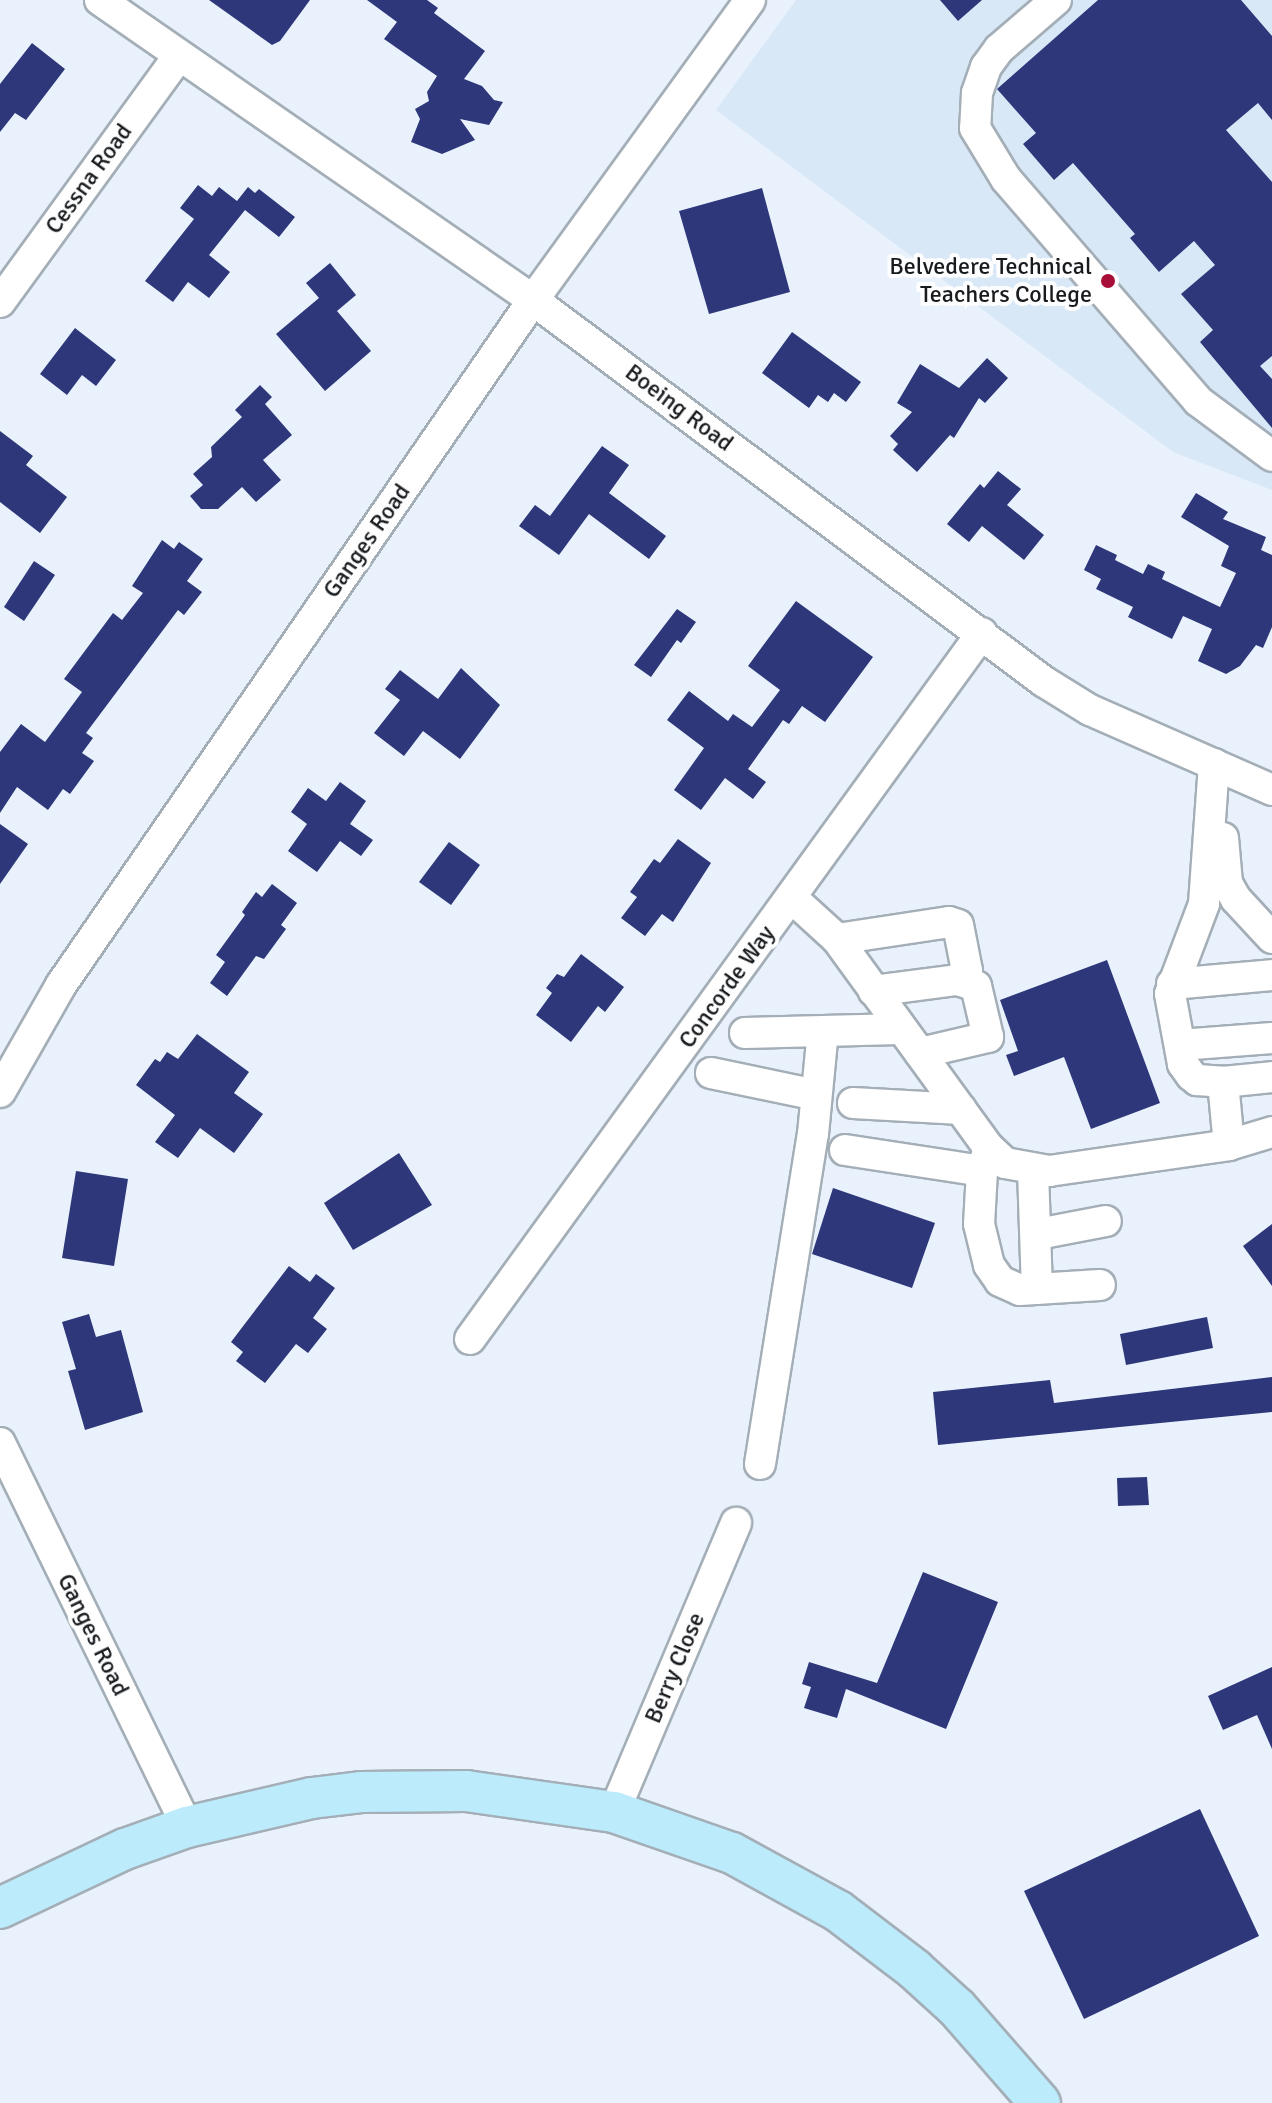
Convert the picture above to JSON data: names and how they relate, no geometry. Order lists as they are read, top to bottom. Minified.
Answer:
{"streets":{"street":["Cessna Road","Boeing Road","Ganges Road","Concorde Way","Berry Close"]},"crossings":[["Cessna Road","Boeing Road"],["Boeing Road","Ganges Road"],["Boeing Road","Concorde Way"]],"places":["Belvedere Technical Teachers College"]}
